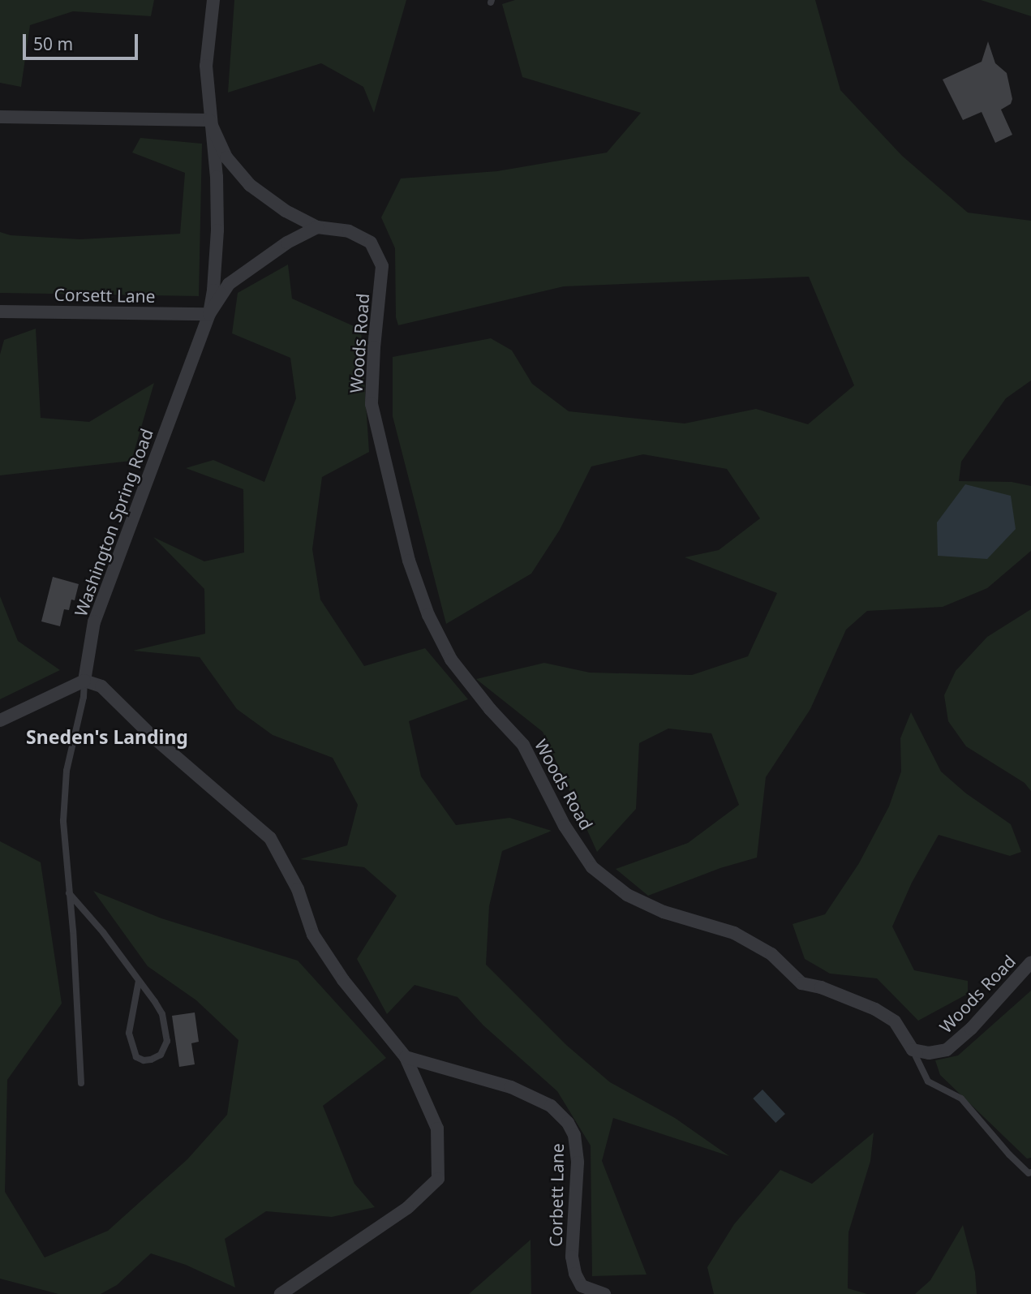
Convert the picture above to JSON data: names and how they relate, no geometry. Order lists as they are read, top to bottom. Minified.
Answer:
{"streets":{"street":["Corsett Lane","Woods Road","Washington Spring Road","Corbett Lane"]},"crossings":[["Corsett Lane","Washington Spring Road"],["Woods Road","Washington Spring Road"]],"districts":["Sneden's Landing"],"scale_bar":"50 m"}
